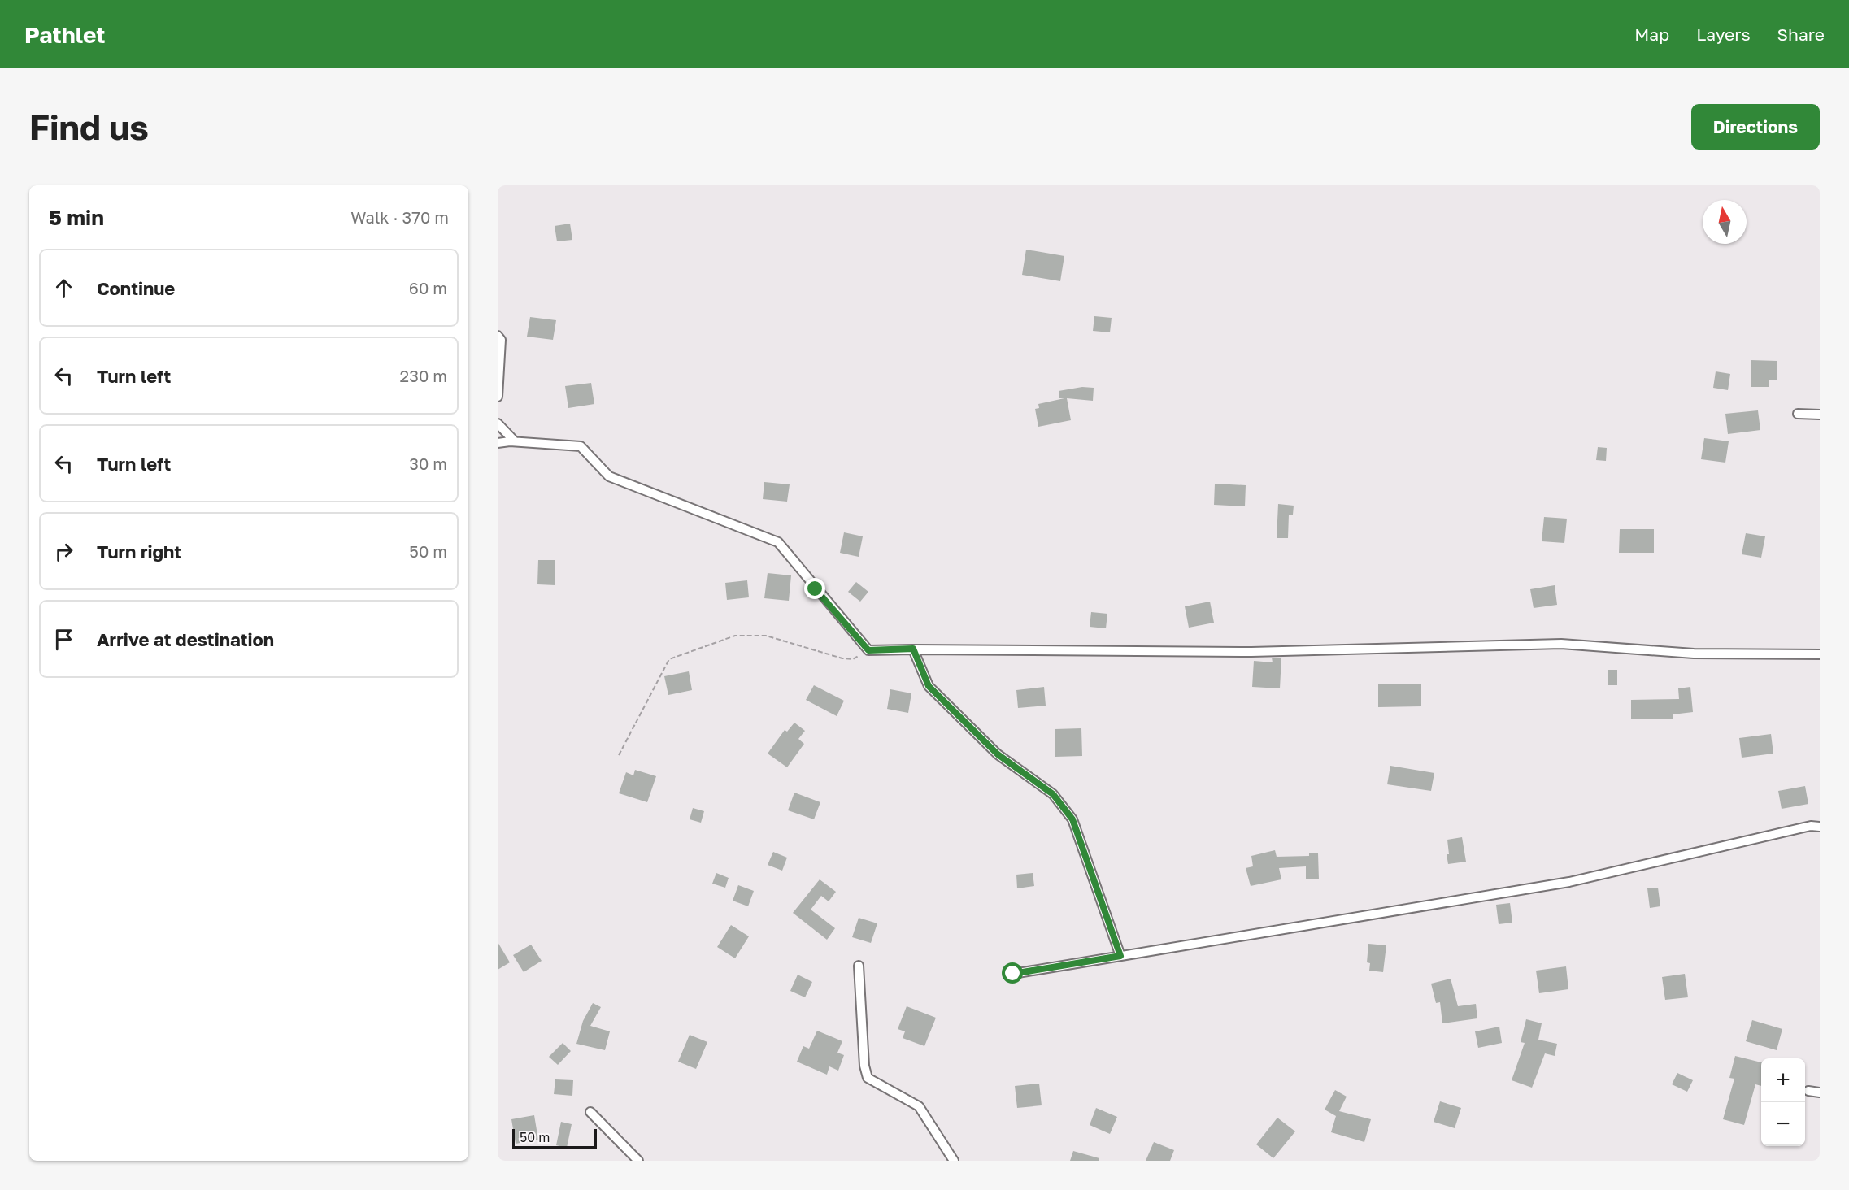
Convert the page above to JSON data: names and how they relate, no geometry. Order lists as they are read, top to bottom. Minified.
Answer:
{"scale_bar":"50 m","north":"top","page":{"header":"Pathlet","nav":["Map","Layers","Share"],"buttons":"Directions","title":"Find us","heading":["5 min","Walk · 370 m"],"list":[["Continue","60 m"],["Turn left","230 m"],["Turn left","30 m"],["Turn right","50 m"],"Arrive at destination"],"map_buttons":["+","−"],"scale":"50 m"}}
